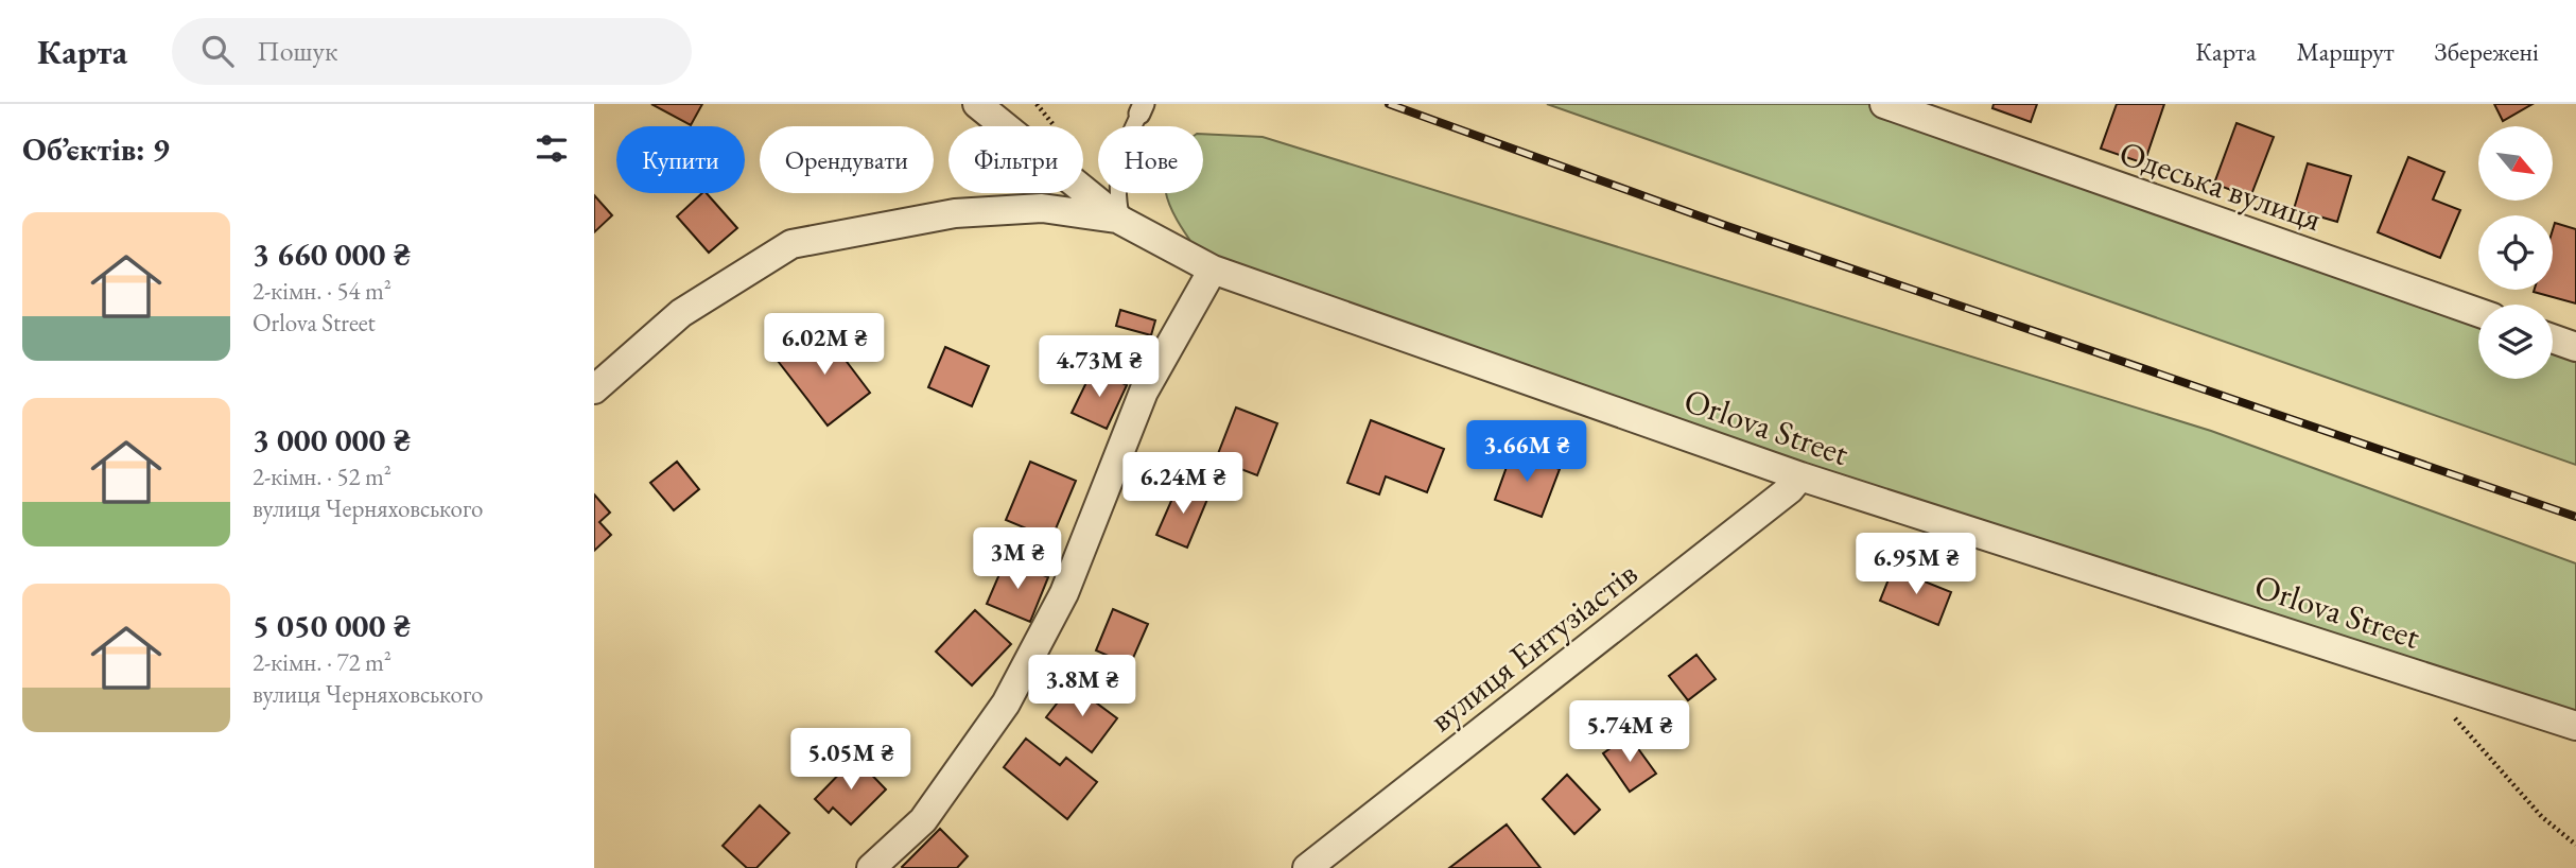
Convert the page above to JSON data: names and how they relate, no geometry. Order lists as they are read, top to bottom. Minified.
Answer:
{"streets":{"street":["Одеська вулиця","Orlova Street","вулиця Ентузіастів"]},"crossings":[["Orlova Street","вулиця Ентузіастів"]],"north":"bottom right","page":{"header":"Карта","search":"Пошук","nav":["Карта","Маршрут","Збережені"],"heading":"Об’єктів: 9","chip":["Купити","Орендувати","Фільтри","Нове"],"list":[{"name":"3 660 000 ₴","note":"2-кімн. · 54 m² · Orlova Street"},{"name":"3 000 000 ₴","note":"2-кімн. · 52 m² · вулиця Черняховського"},{"name":"5 050 000 ₴","note":"2-кімн. · 72 m² · вулиця Черняховського"}],"price":["6.02M ₴","4.73M ₴","3.66M ₴","6.24M ₴","3M ₴","6.95M ₴","3.8M ₴","5.74M ₴","5.05M ₴"]}}
